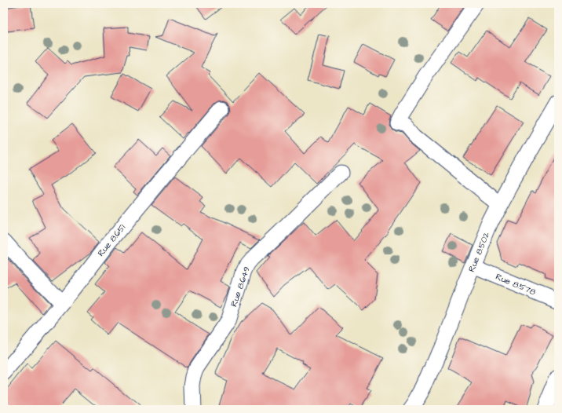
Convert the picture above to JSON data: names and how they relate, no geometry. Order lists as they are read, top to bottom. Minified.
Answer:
{"streets":{"street":["Rue 8.651","Rue 8.502","Rue 8.578","Rue 8.649"]},"crossings":[["Rue 8.502","Rue 8.578"]]}
